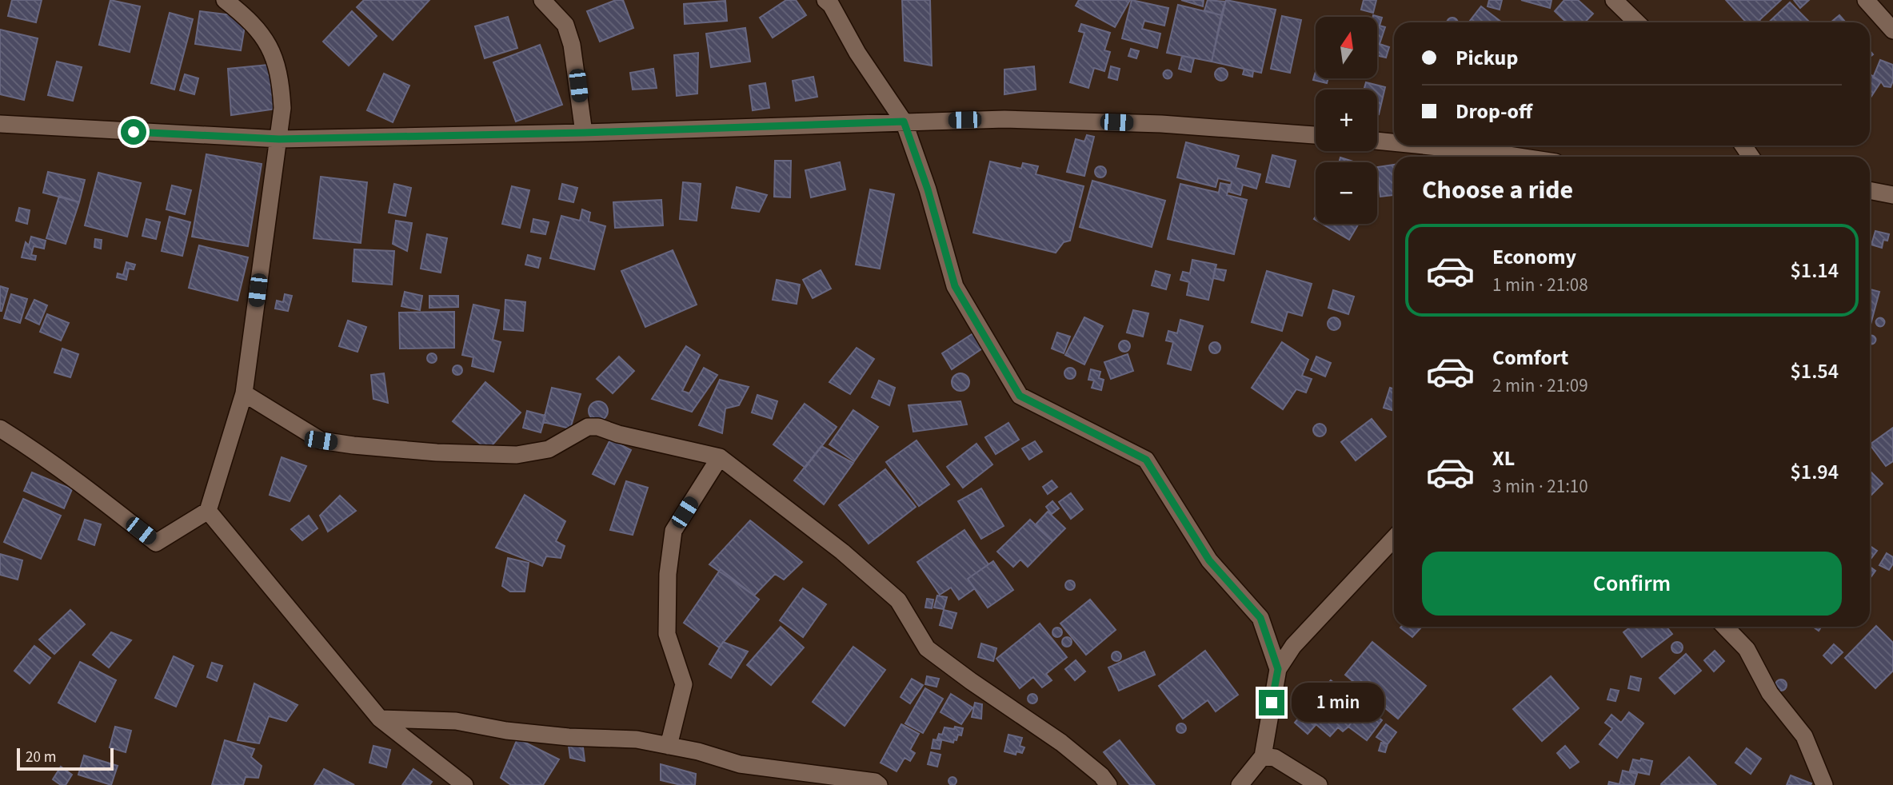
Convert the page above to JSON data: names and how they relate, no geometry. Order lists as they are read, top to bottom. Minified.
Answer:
{"scale_bar":"20 m","north":"top","page":{"map_buttons":["+","−"],"banner":["Pickup","Drop-off"],"heading":"Choose a ride","list":[{"name":"Economy","note":"1 min · 21:08","value":"$1.14"},{"name":"Comfort","note":"2 min · 21:09","value":"$1.54"},{"name":"XL","note":"3 min · 21:10","value":"$1.94"}],"buttons":"Confirm","bubble":"1 min","scale":"20 m"}}
